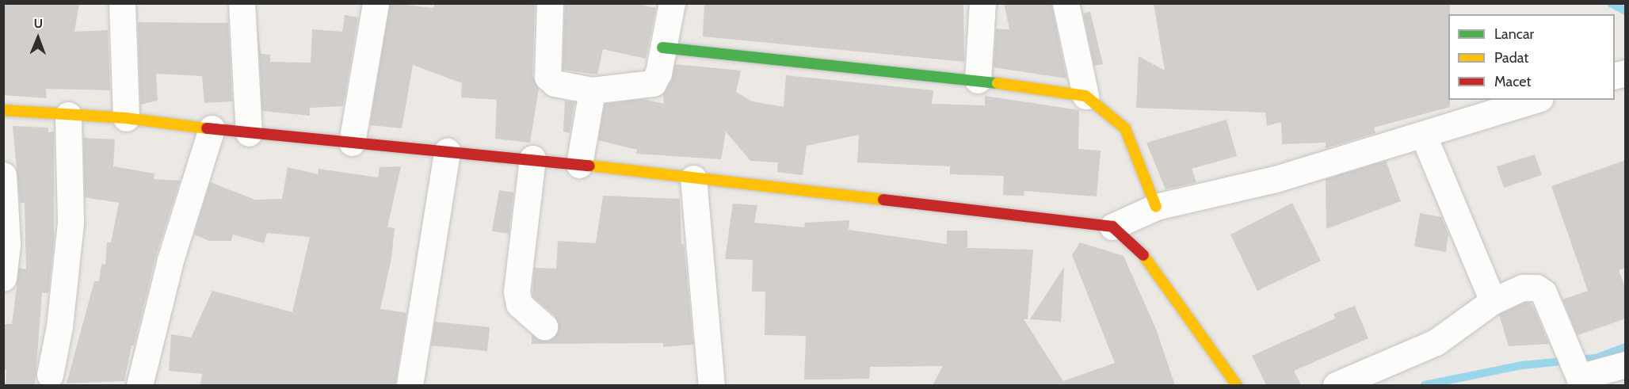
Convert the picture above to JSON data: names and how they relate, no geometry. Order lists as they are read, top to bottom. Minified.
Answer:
{"legend":["Lancar","Padat","Macet"],"north":"top"}
